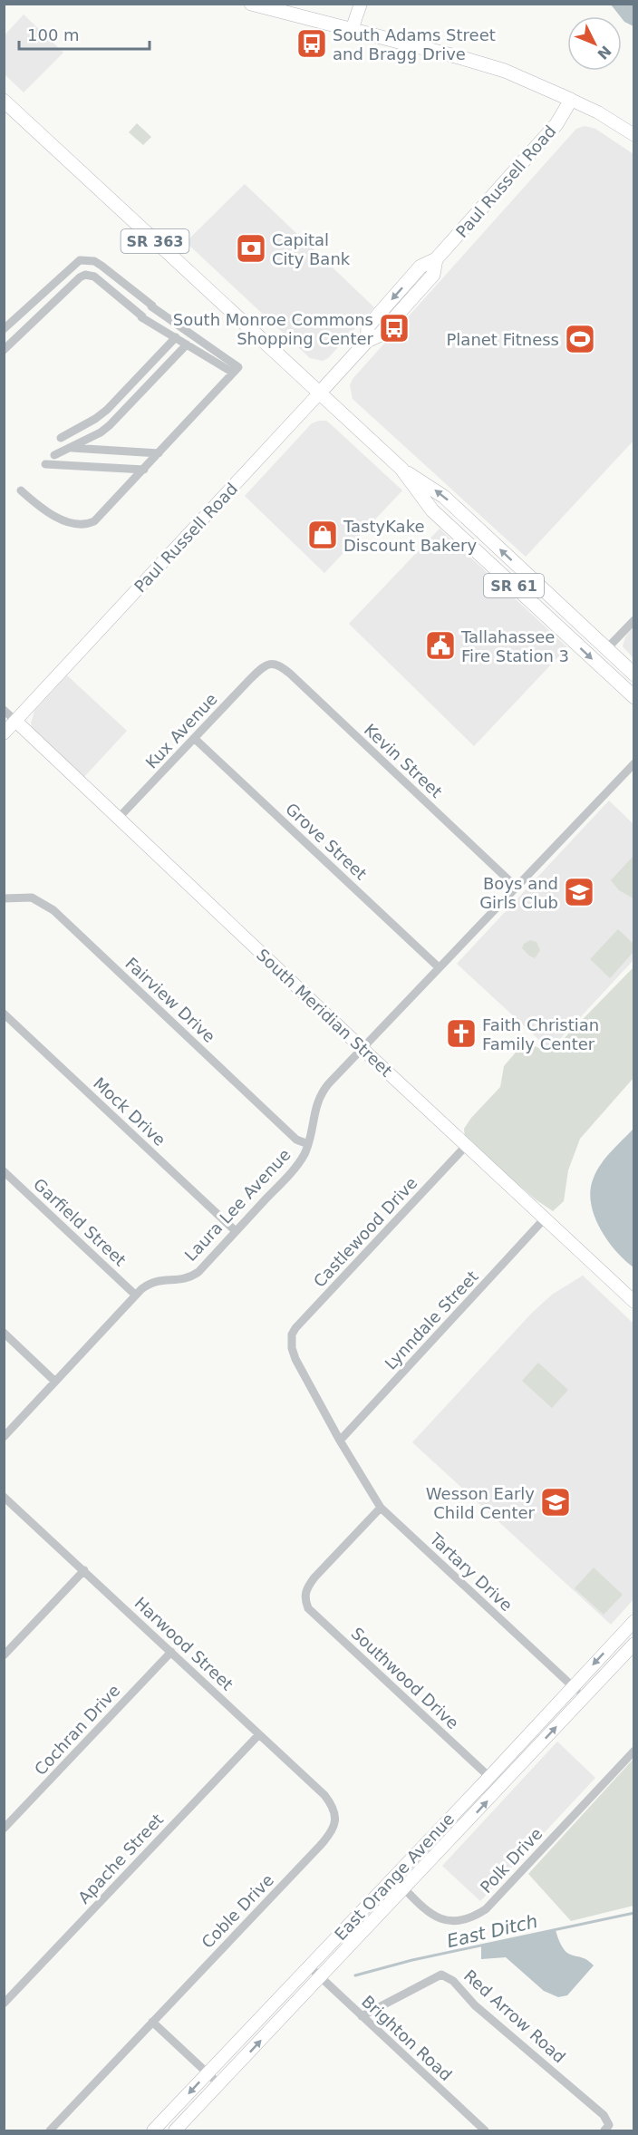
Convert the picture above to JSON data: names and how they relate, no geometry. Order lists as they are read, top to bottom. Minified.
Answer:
{"streets":{"main road":["Paul Russell Road","SR 363","SR 61"],"street":["Kux Avenue","Kevin Street","Grove Street","Fairview Drive","South Meridian Street","Mock Drive","Laura Lee Avenue","Garfield Street","Castlewood Drive","Lynndale Street","Tartary Drive","Harwood Street","Southwood Drive","Cochran Drive","Apache Street","Polk Drive","East Orange Avenue","Coble Drive","Red Arrow Road","Brighton Road"]},"crossings":[["Paul Russell Road","SR 363"],["Paul Russell Road","SR 61"],["Paul Russell Road","South Meridian Street"],["SR 363","SR 61"],["Kux Avenue","Kevin Street"],["Kux Avenue","Grove Street"],["Kux Avenue","South Meridian Street"],["Kevin Street","Laura Lee Avenue"],["Grove Street","Laura Lee Avenue"],["Fairview Drive","Laura Lee Avenue"],["South Meridian Street","Laura Lee Avenue"],["South Meridian Street","Castlewood Drive"],["South Meridian Street","Lynndale Street"],["Mock Drive","Laura Lee Avenue"],["Laura Lee Avenue","Garfield Street"],["Castlewood Drive","Tartary Drive"],["Lynndale Street","Tartary Drive"],["Tartary Drive","Southwood Drive"],["Tartary Drive","East Orange Avenue"],["Harwood Street","Cochran Drive"],["Harwood Street","Apache Street"],["Harwood Street","Coble Drive"],["Southwood Drive","East Orange Avenue"],["Polk Drive","East Orange Avenue"],["East Orange Avenue","Brighton Road"],["Red Arrow Road","Brighton Road"]],"water":["East Ditch"],"places":{"bus stop":["South Adams Street and Bragg Drive","South Monroe Commons Shopping Center"],"bank":["Capital City Bank"],"sports":["Planet Fitness"],"shop":["TastyKake Discount Bakery"],"public building":["Tallahassee Fire Station 3"],"school or university":["Boys and Girls Club","Wesson Early Child Center"],"church":["Faith Christian Family Center"]},"scale_bar":"100 m","north":"bottom right"}
